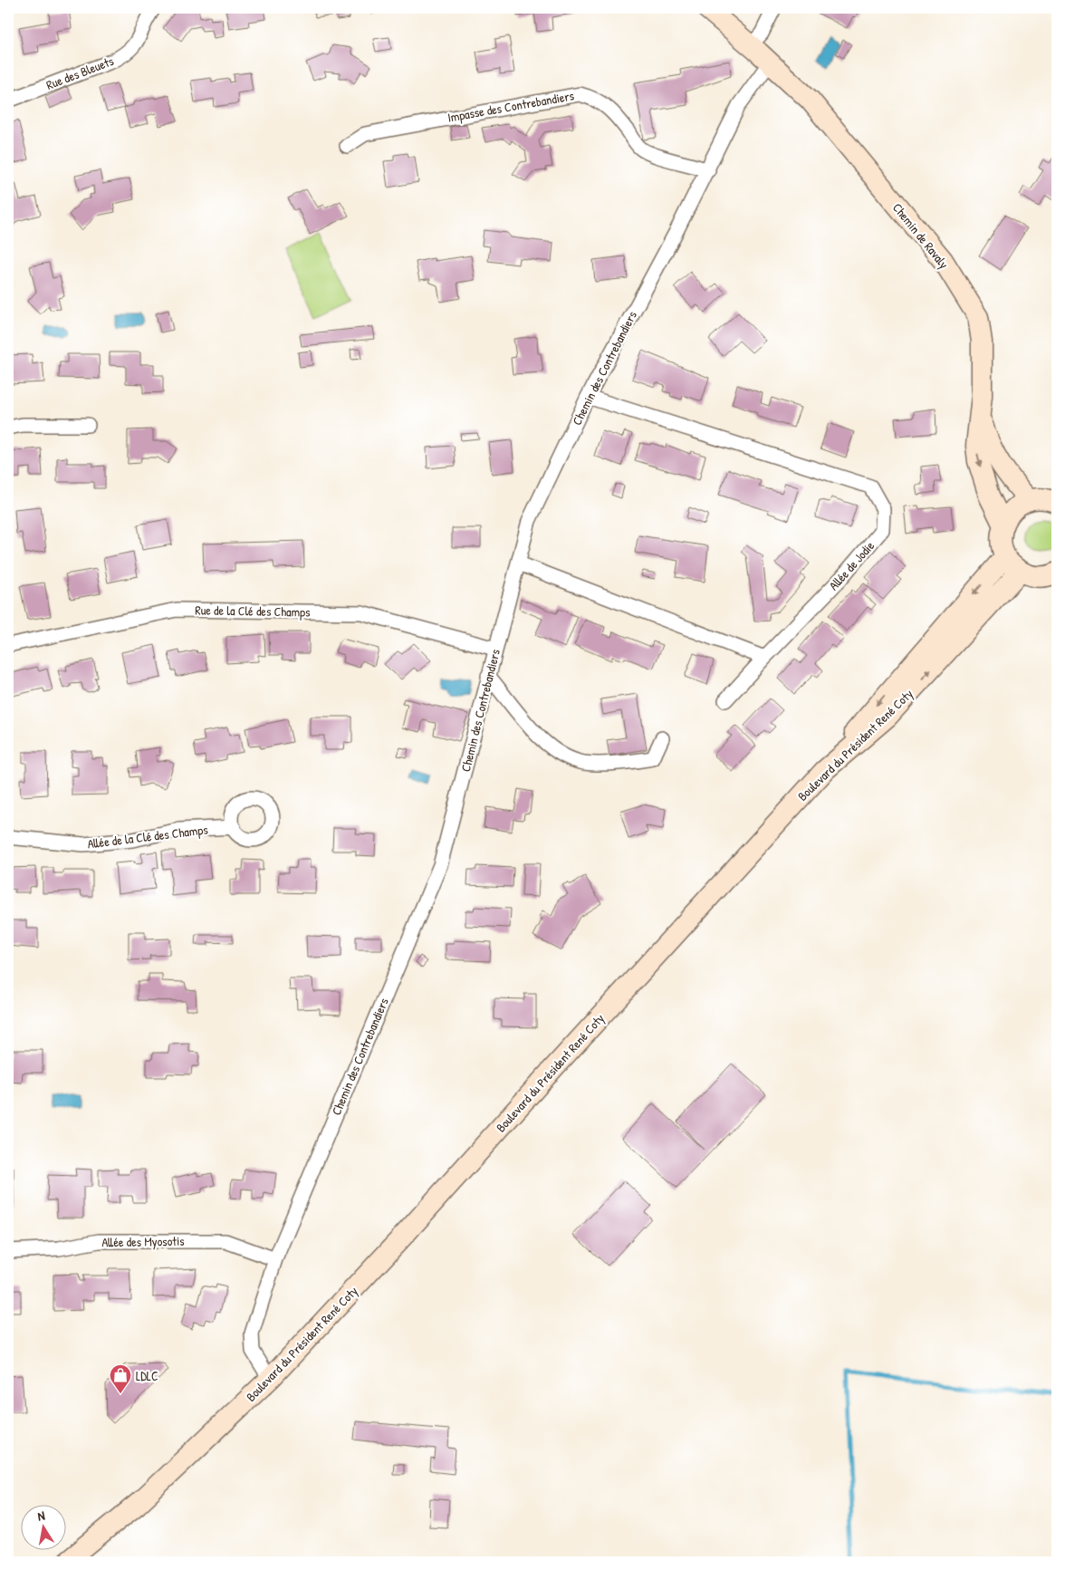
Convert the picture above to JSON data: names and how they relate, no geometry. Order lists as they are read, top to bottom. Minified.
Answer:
{"streets":{"main road":["Chemin de Ravaly","Boulevard du Président René Coty"],"street":["Rue des Bleuets","Impasse des Contrebandiers","Chemin des Contrebandiers","Allée de Jodie","Rue de la Clé des Champs","Allée de la Clé des Champs","Allée des Myosotis"]},"crossings":[["Impasse des Contrebandiers","Chemin des Contrebandiers"],["Chemin de Ravaly","Chemin des Contrebandiers"],["Chemin des Contrebandiers","Allée de Jodie"],["Chemin des Contrebandiers","Rue de la Clé des Champs"],["Chemin des Contrebandiers","Boulevard du Président René Coty"],["Chemin des Contrebandiers","Allée des Myosotis"]],"places":{"shop":["LDLC"]},"north":"top"}
